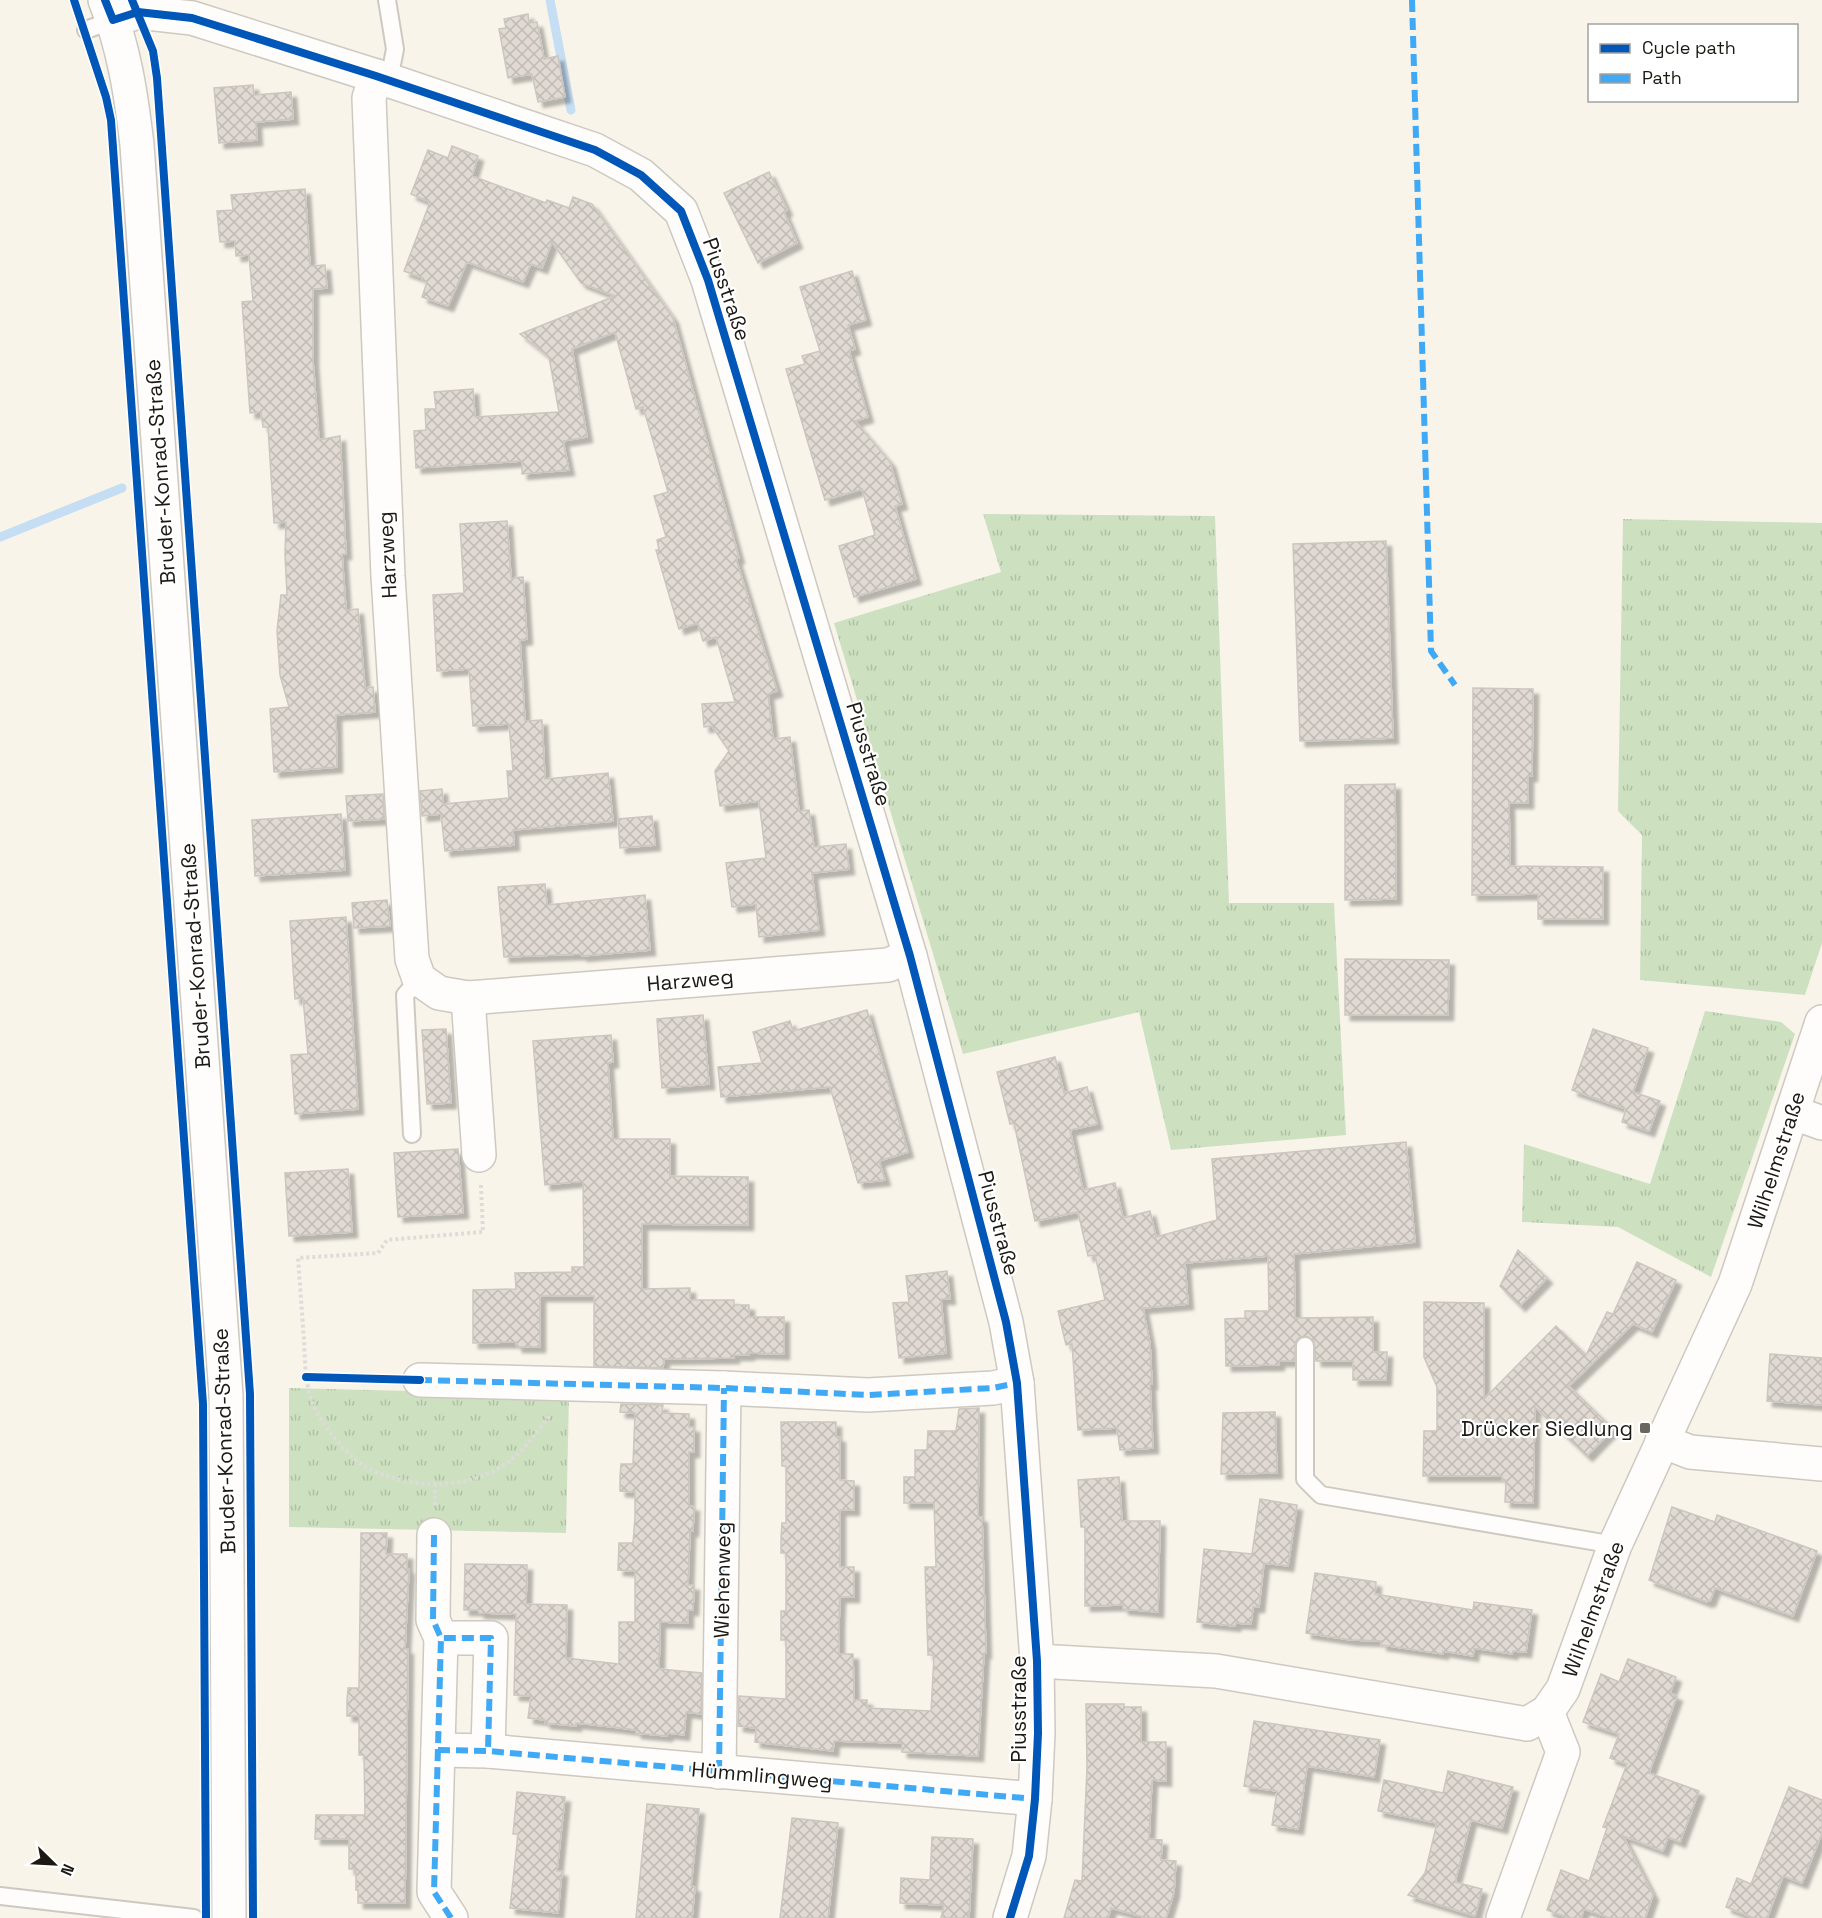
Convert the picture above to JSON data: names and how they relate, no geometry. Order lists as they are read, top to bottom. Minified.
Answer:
{"streets":{"street":["Piusstraße","Bruder-Konrad-Straße","Harzweg","Wilhelmstraße","Wiehenweg","Hümmlingweg"]},"crossings":[["Piusstraße","Bruder-Konrad-Straße"],["Piusstraße","Harzweg"],["Piusstraße","Hümmlingweg"],["Wiehenweg","Hümmlingweg"]],"places":{"transit":["Drücker Siedlung"]},"legend":["Cycle path","Path"],"north":"bottom right"}
